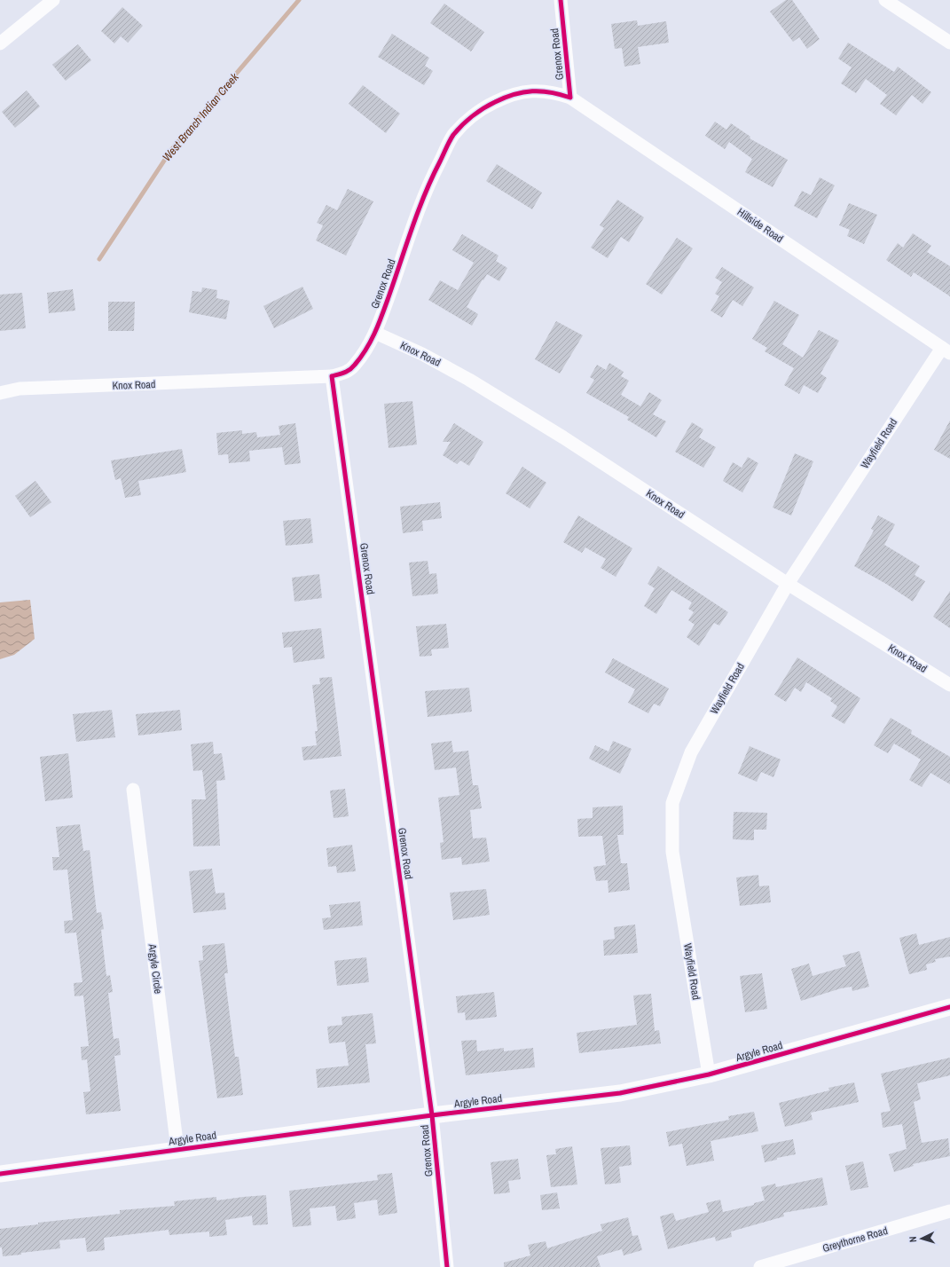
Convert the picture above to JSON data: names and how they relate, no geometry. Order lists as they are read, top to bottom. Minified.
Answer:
{"streets":{"street":["Grenox Road","Hillside Road","Knox Road","Wayfield Road","Argyle Circle","Argyle Road","Greythorne Road"]},"crossings":[["Grenox Road","Hillside Road"],["Grenox Road","Knox Road"],["Grenox Road","Argyle Road"],["Hillside Road","Wayfield Road"],["Knox Road","Wayfield Road"],["Wayfield Road","Argyle Road"],["Argyle Circle","Argyle Road"]],"water":["West Branch Indian Creek"],"north":"left"}
